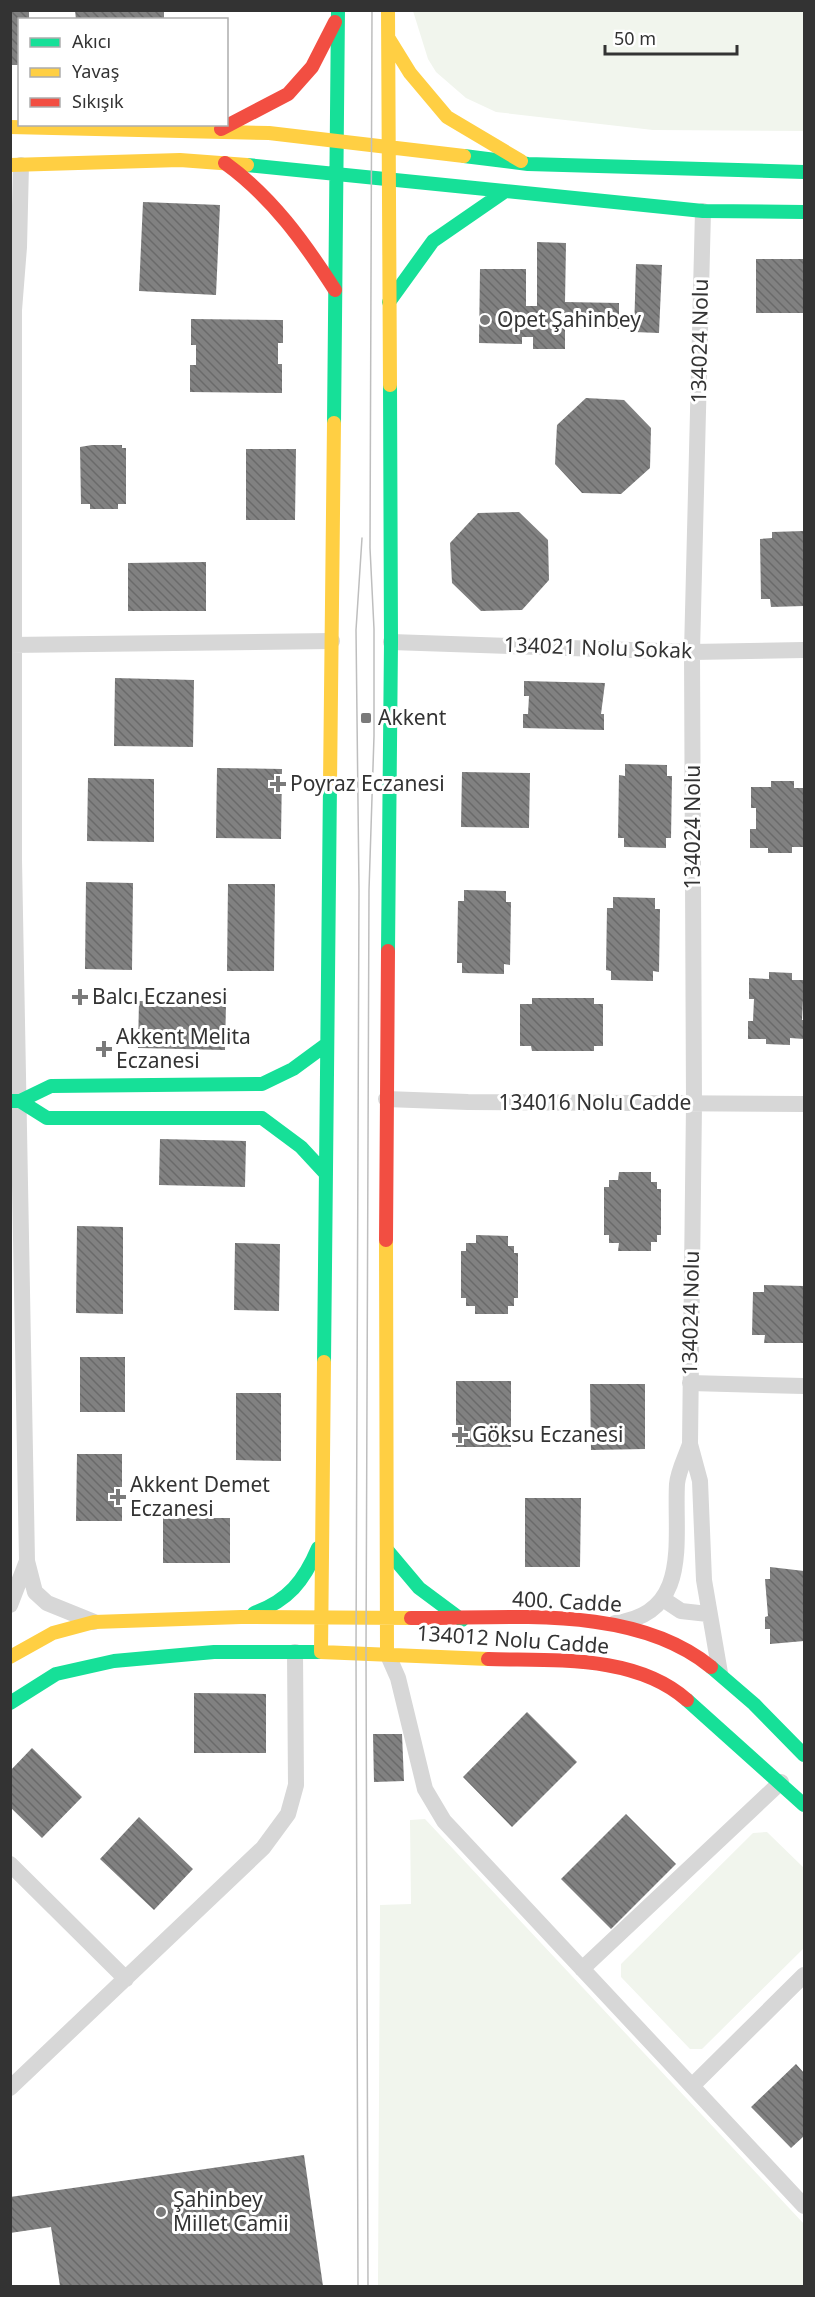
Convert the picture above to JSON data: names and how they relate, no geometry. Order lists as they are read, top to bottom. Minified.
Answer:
{"streets":{"main road":["400. Cadde","134012 Nolu Cadde"],"street":["134024 Nolu","134021 Nolu Sokak","134016 Nolu Cadde"]},"crossings":[["134024 Nolu","134021 Nolu Sokak"],["134024 Nolu","134016 Nolu Cadde"],["134024 Nolu","400. Cadde"]],"places":{"other":["Opet Şahinbey","Şahinbey Millet Camii"],"transit":["Akkent"],"health":["Poyraz Eczanesi","Balcı Eczanesi","Akkent Melita Eczanesi","Göksu Eczanesi","Akkent Demet Eczanesi"]},"legend":["Akıcı","Yavaş","Sıkışık"],"scale_bar":"50 m"}
